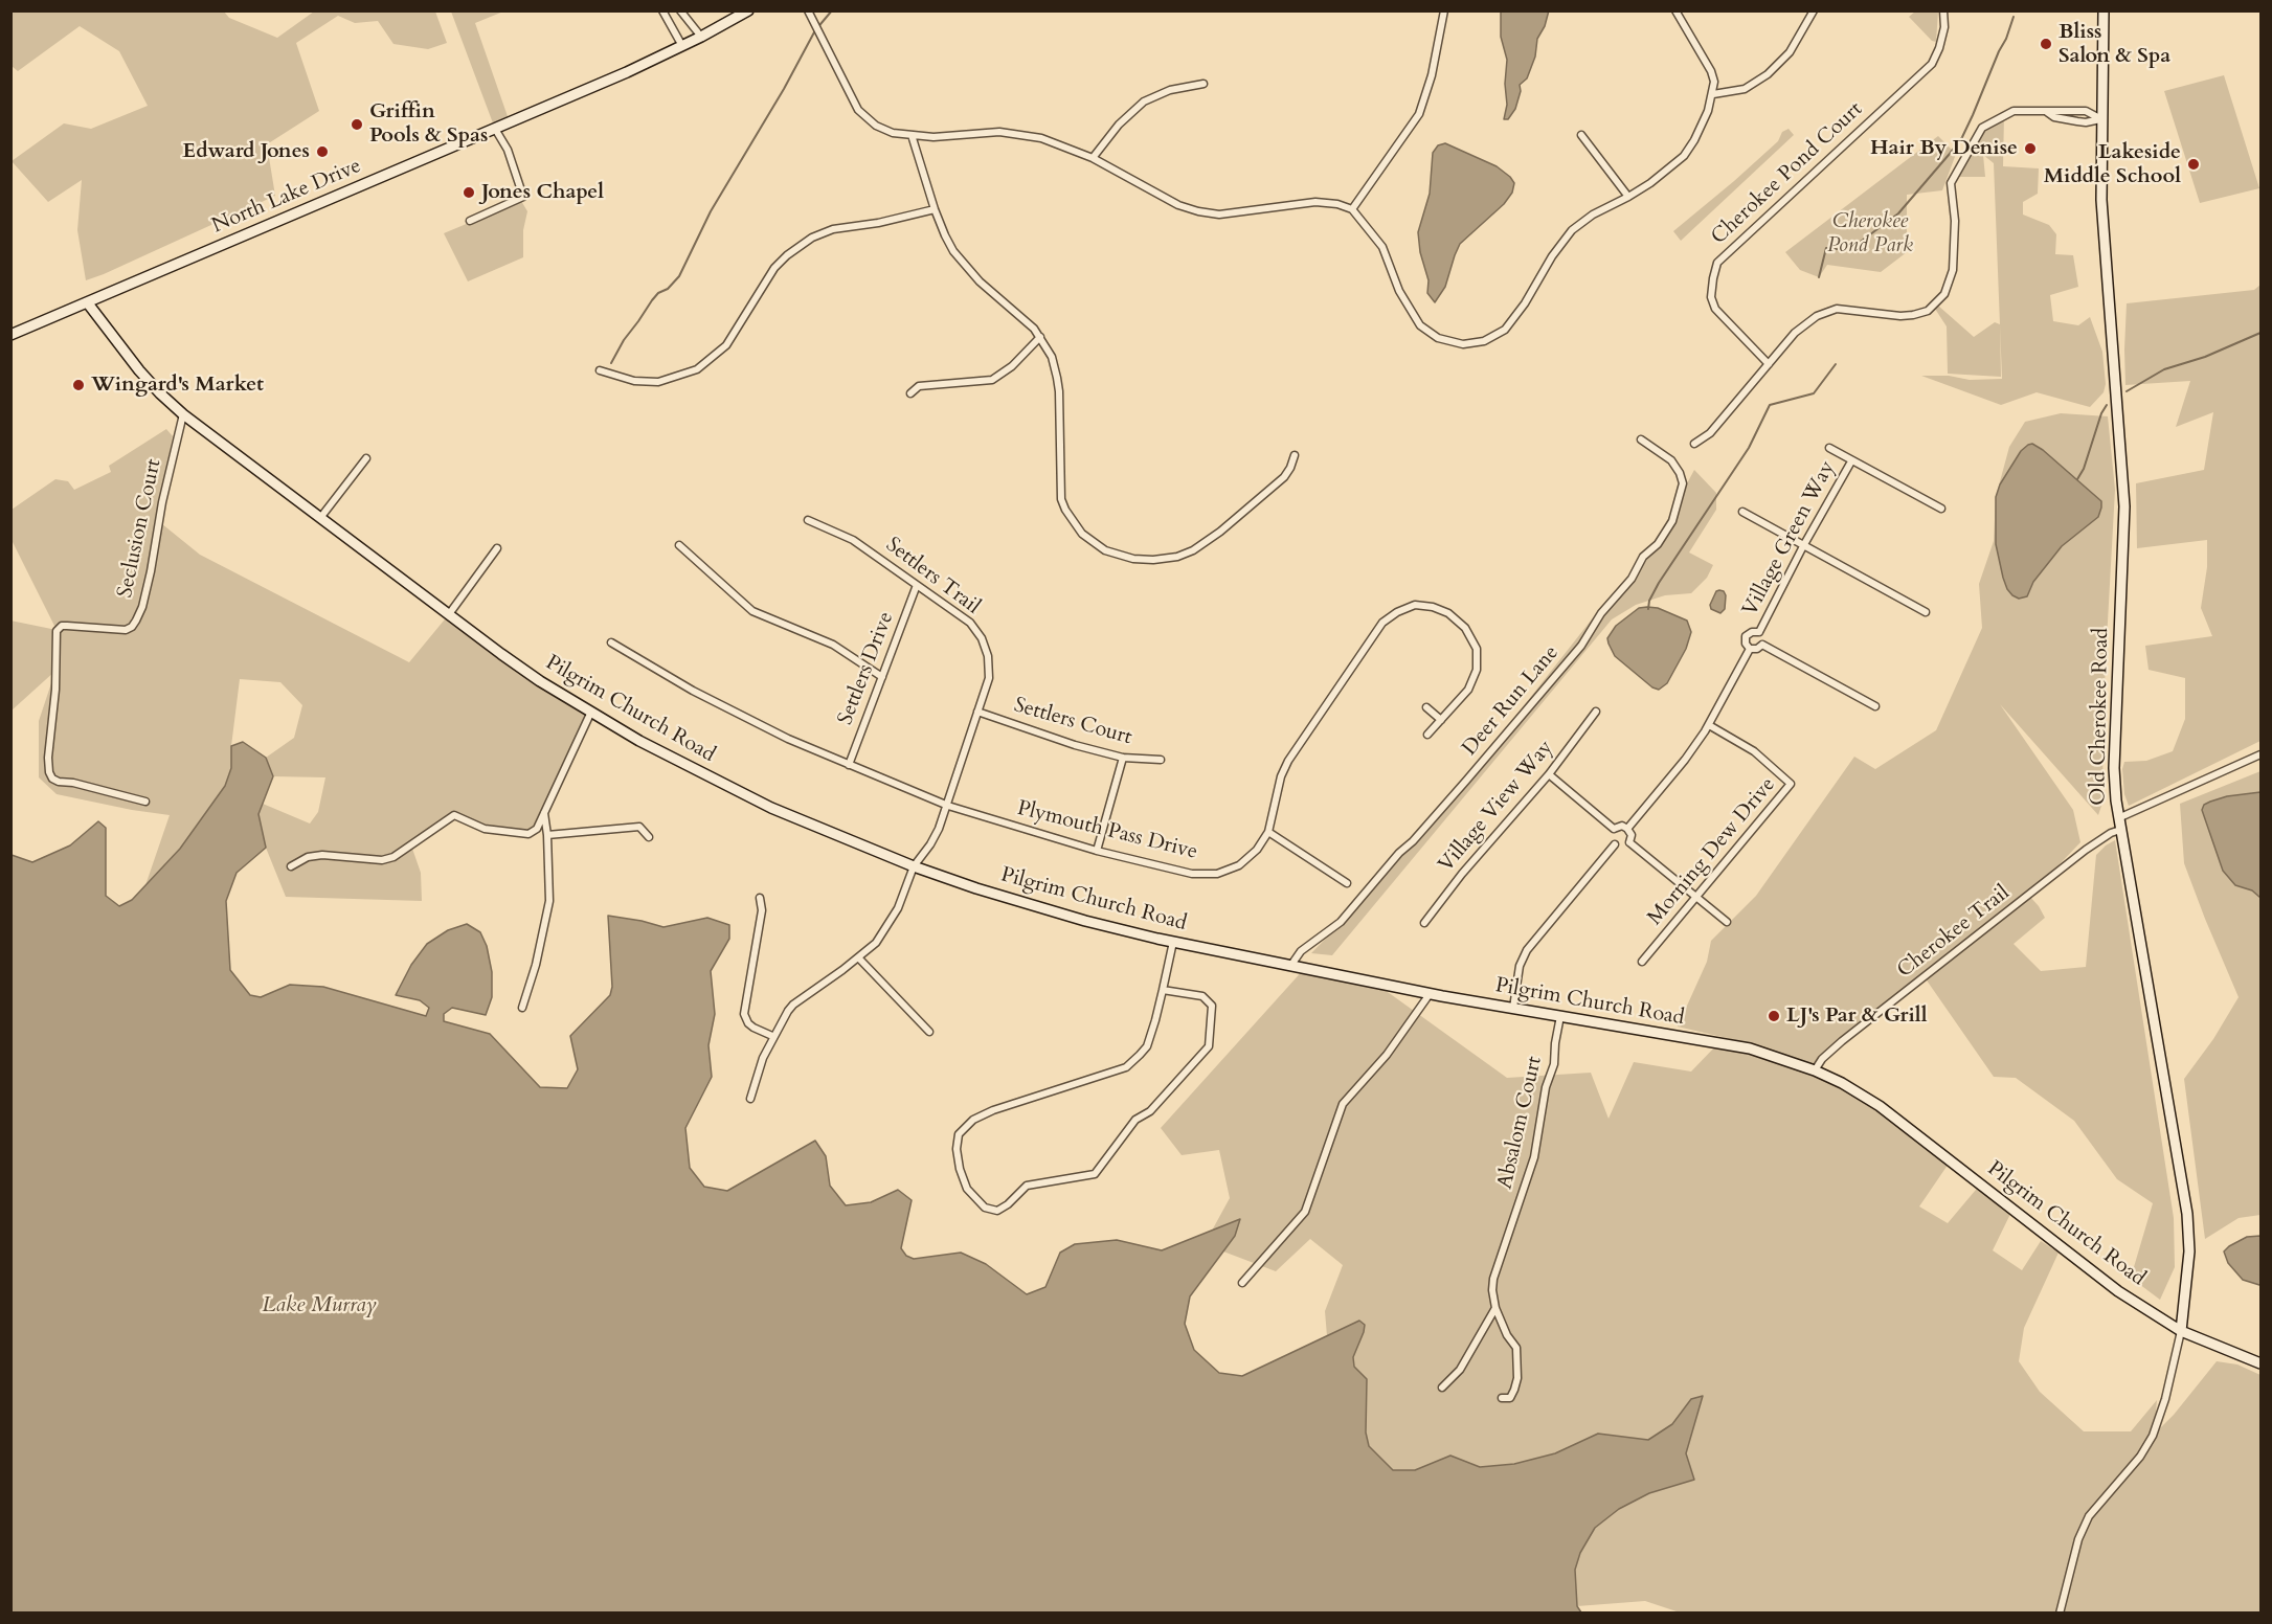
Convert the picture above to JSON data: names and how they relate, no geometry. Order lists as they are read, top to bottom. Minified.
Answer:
{"streets":{"street":["Cherokee Pond Court","North Lake Drive","Seclusion Court","Village Green Way","Settlers Trail","Settlers Drive","Deer Run Lane","Pilgrim Church Road","Old Cherokee Road","Settlers Court","Village View Way","Plymouth Pass Drive","Morning Dew Drive","Cherokee Trail","Absalom Court"]},"crossings":[["North Lake Drive","Pilgrim Church Road"],["Seclusion Court","Pilgrim Church Road"],["Village Green Way","Morning Dew Drive"],["Settlers Trail","Settlers Drive"],["Settlers Trail","Pilgrim Church Road"],["Settlers Trail","Settlers Court"],["Settlers Trail","Plymouth Pass Drive"],["Settlers Drive","Plymouth Pass Drive"],["Deer Run Lane","Pilgrim Church Road"],["Pilgrim Church Road","Old Cherokee Road"],["Pilgrim Church Road","Cherokee Trail"],["Pilgrim Church Road","Absalom Court"],["Old Cherokee Road","Cherokee Trail"]],"water":["Lake Murray"],"parks":["Cherokee Pond Park"],"places":["Bliss Salon & Spa","Griffin Pools & Spas","Hair By Denise","Edward Jones","Lakeside Middle School","Jones Chapel","Wingard's Market","LJ's Par & Grill"]}
